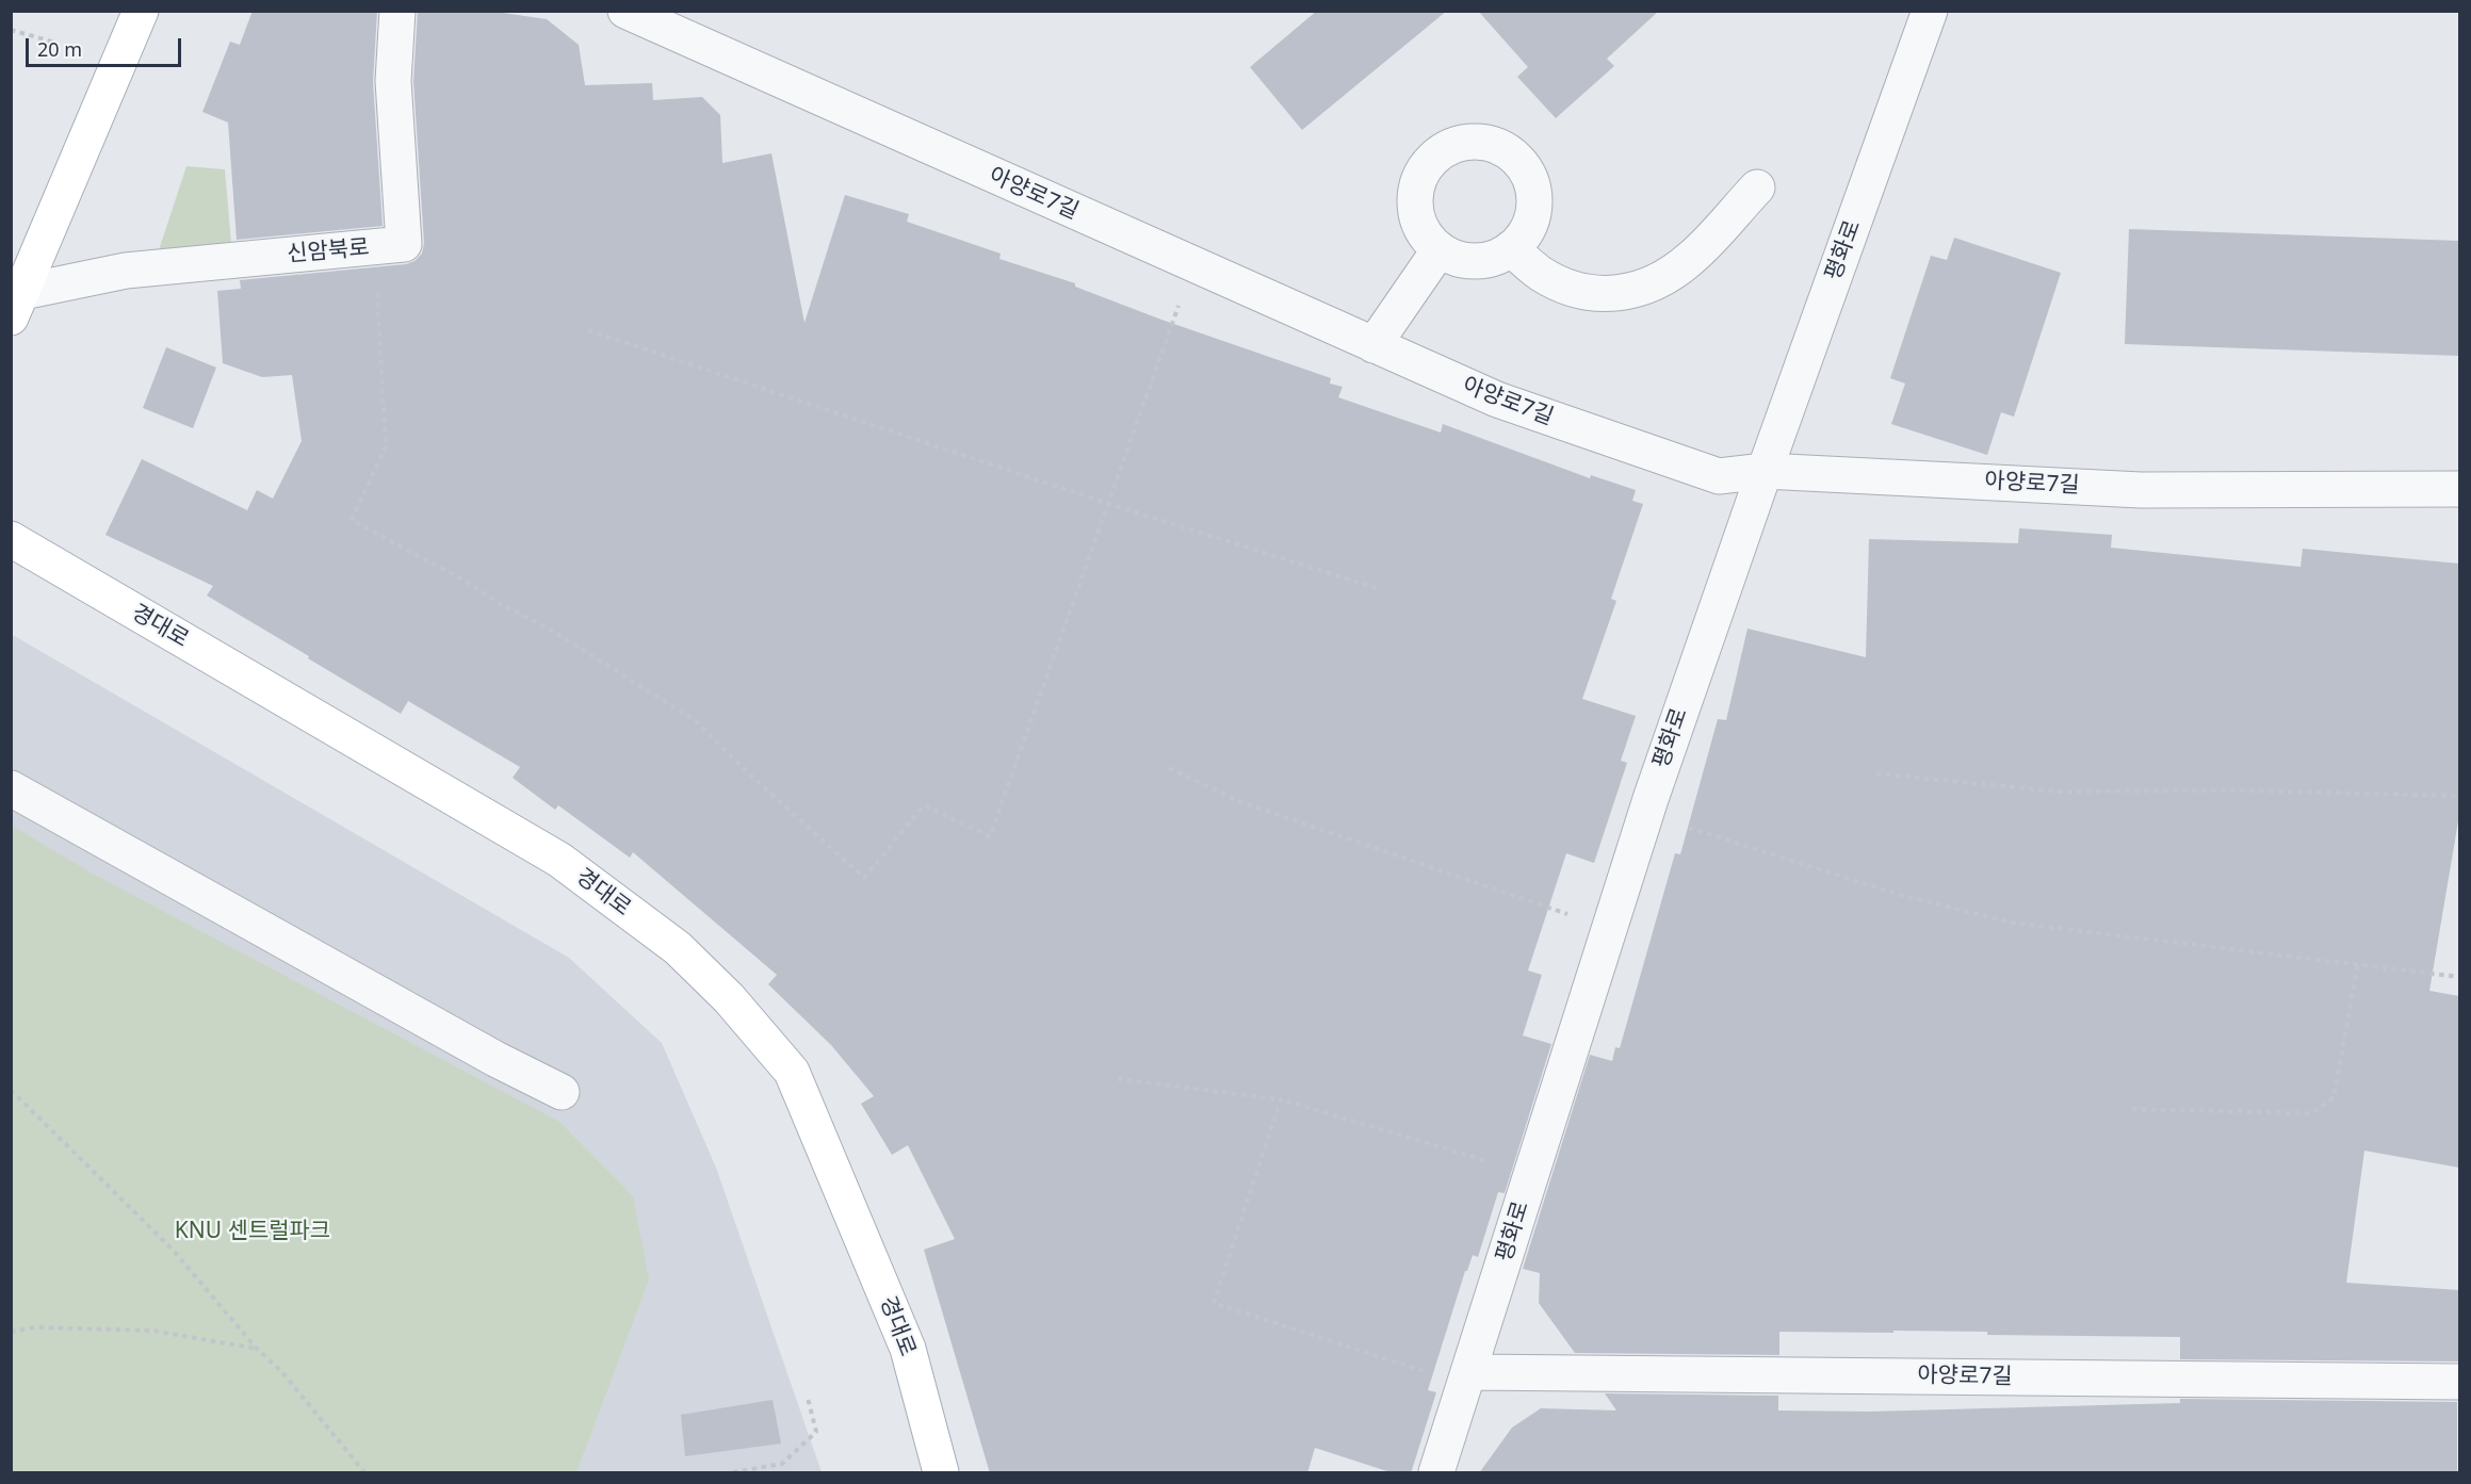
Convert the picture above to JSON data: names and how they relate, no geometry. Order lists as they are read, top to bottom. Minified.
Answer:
{"streets":{"main road":["신암북로","경대로"],"street":["아양로7길","평화로"]},"crossings":[["아양로7길","평화로"]],"parks":["KNU 센트럴파크"],"scale_bar":"20 m"}
